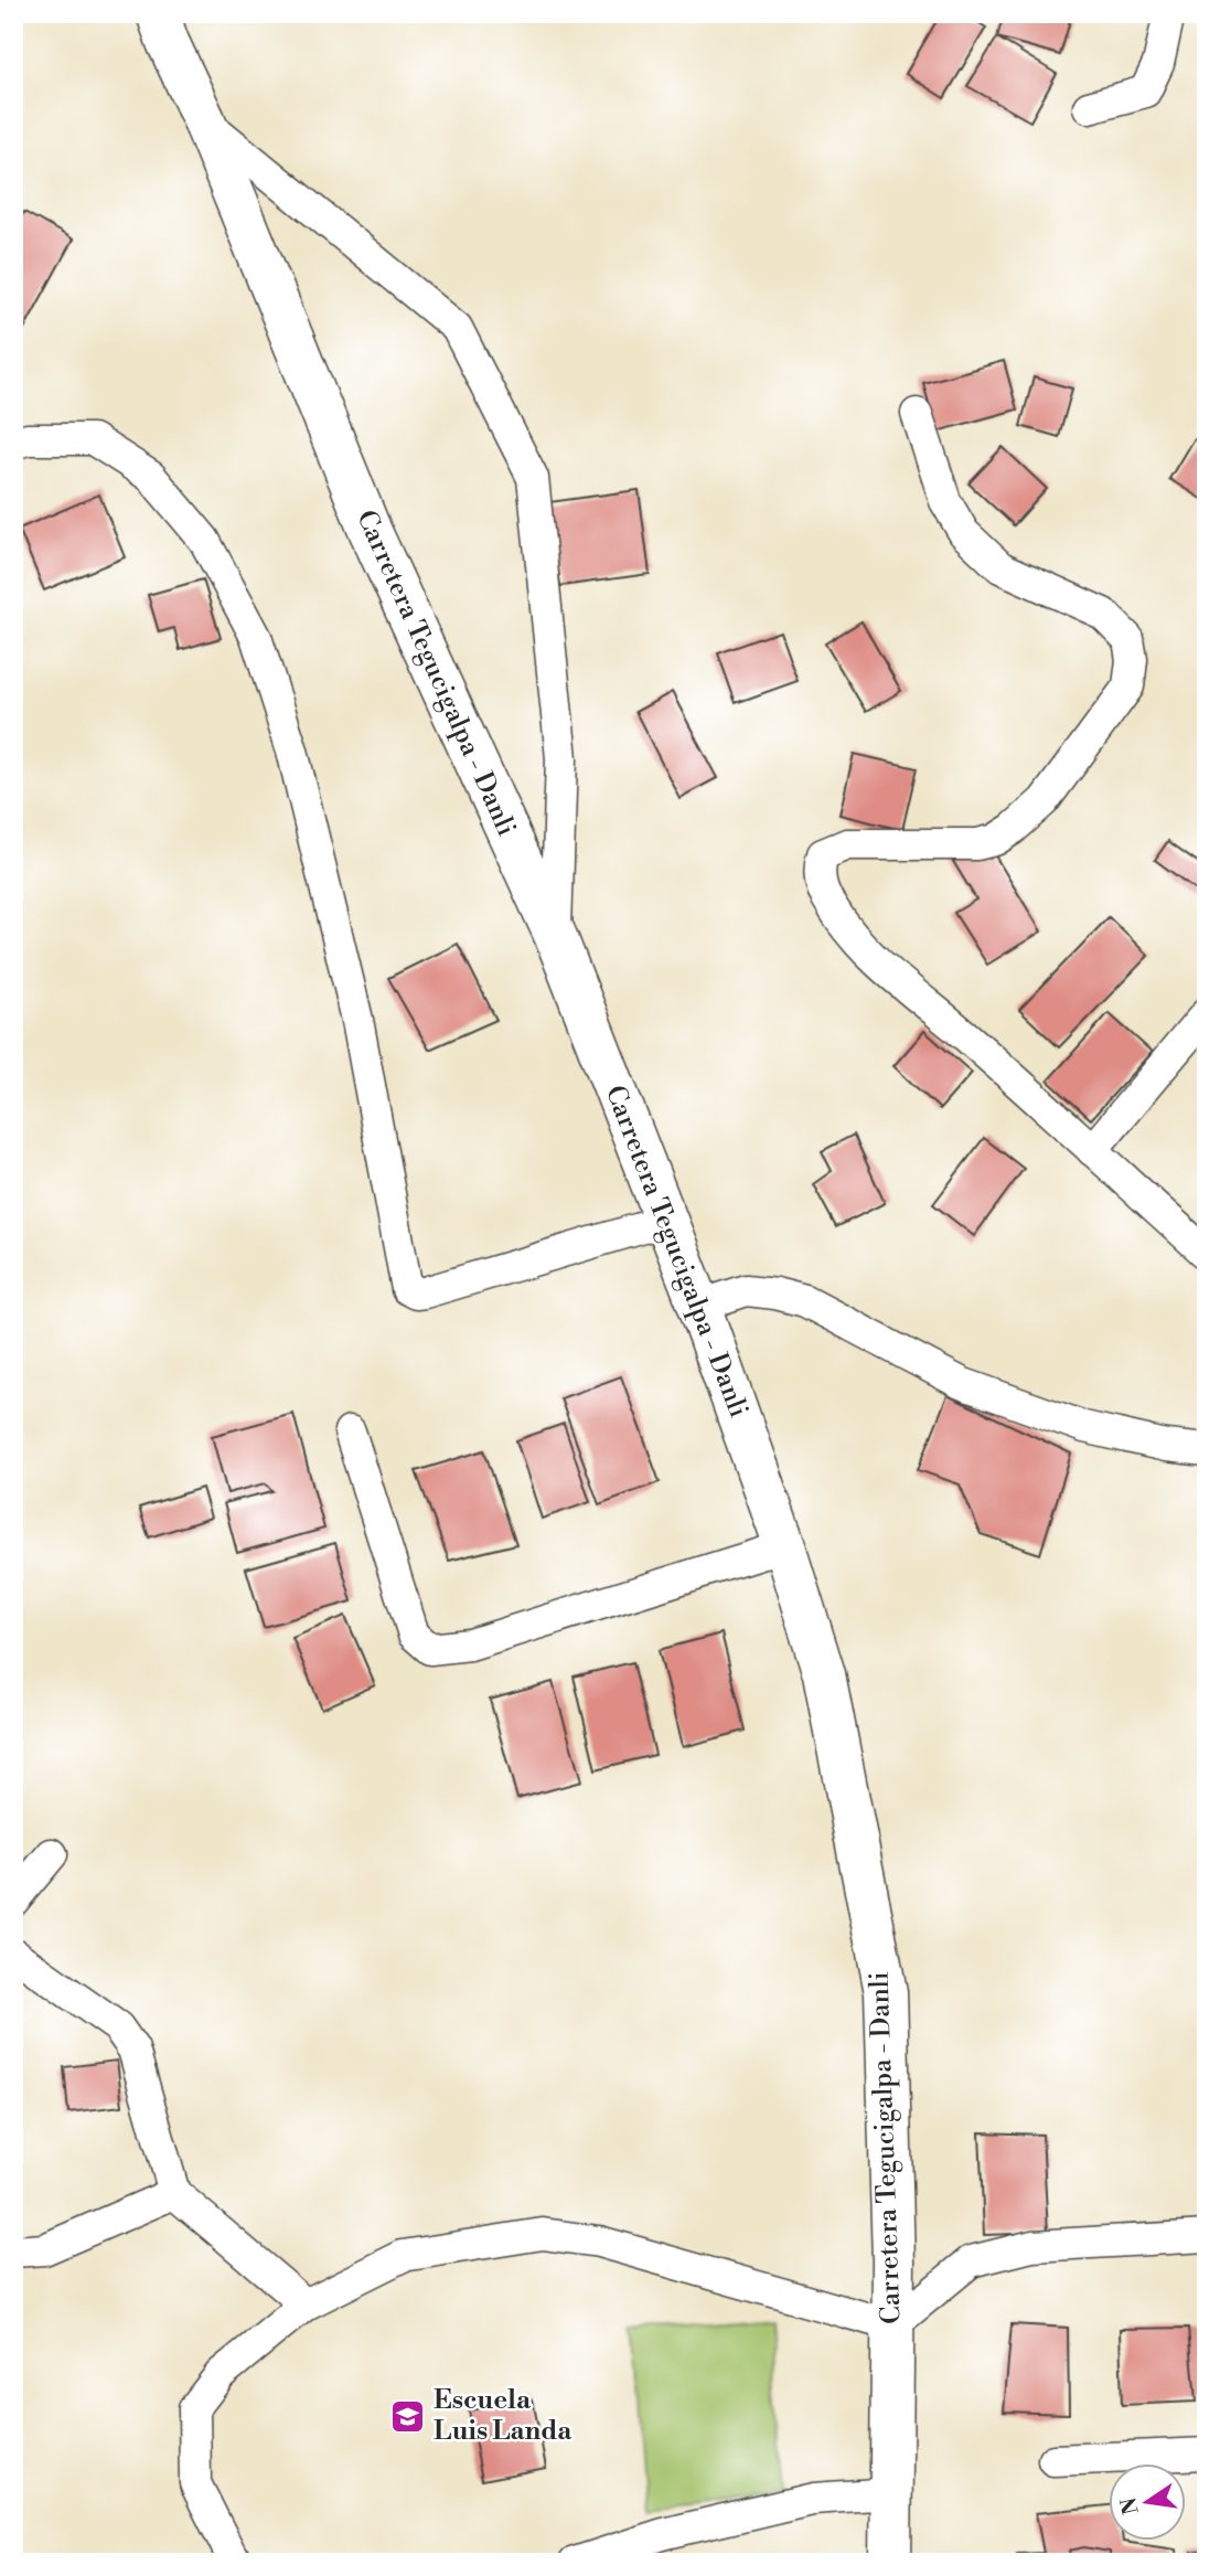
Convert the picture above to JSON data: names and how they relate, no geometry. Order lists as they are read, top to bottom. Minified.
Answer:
{"streets":{"highway":["Carretera Tegucigalpa - Danli"]},"places":{"school or university":["Escuela Luis Landa"]},"north":"left"}
